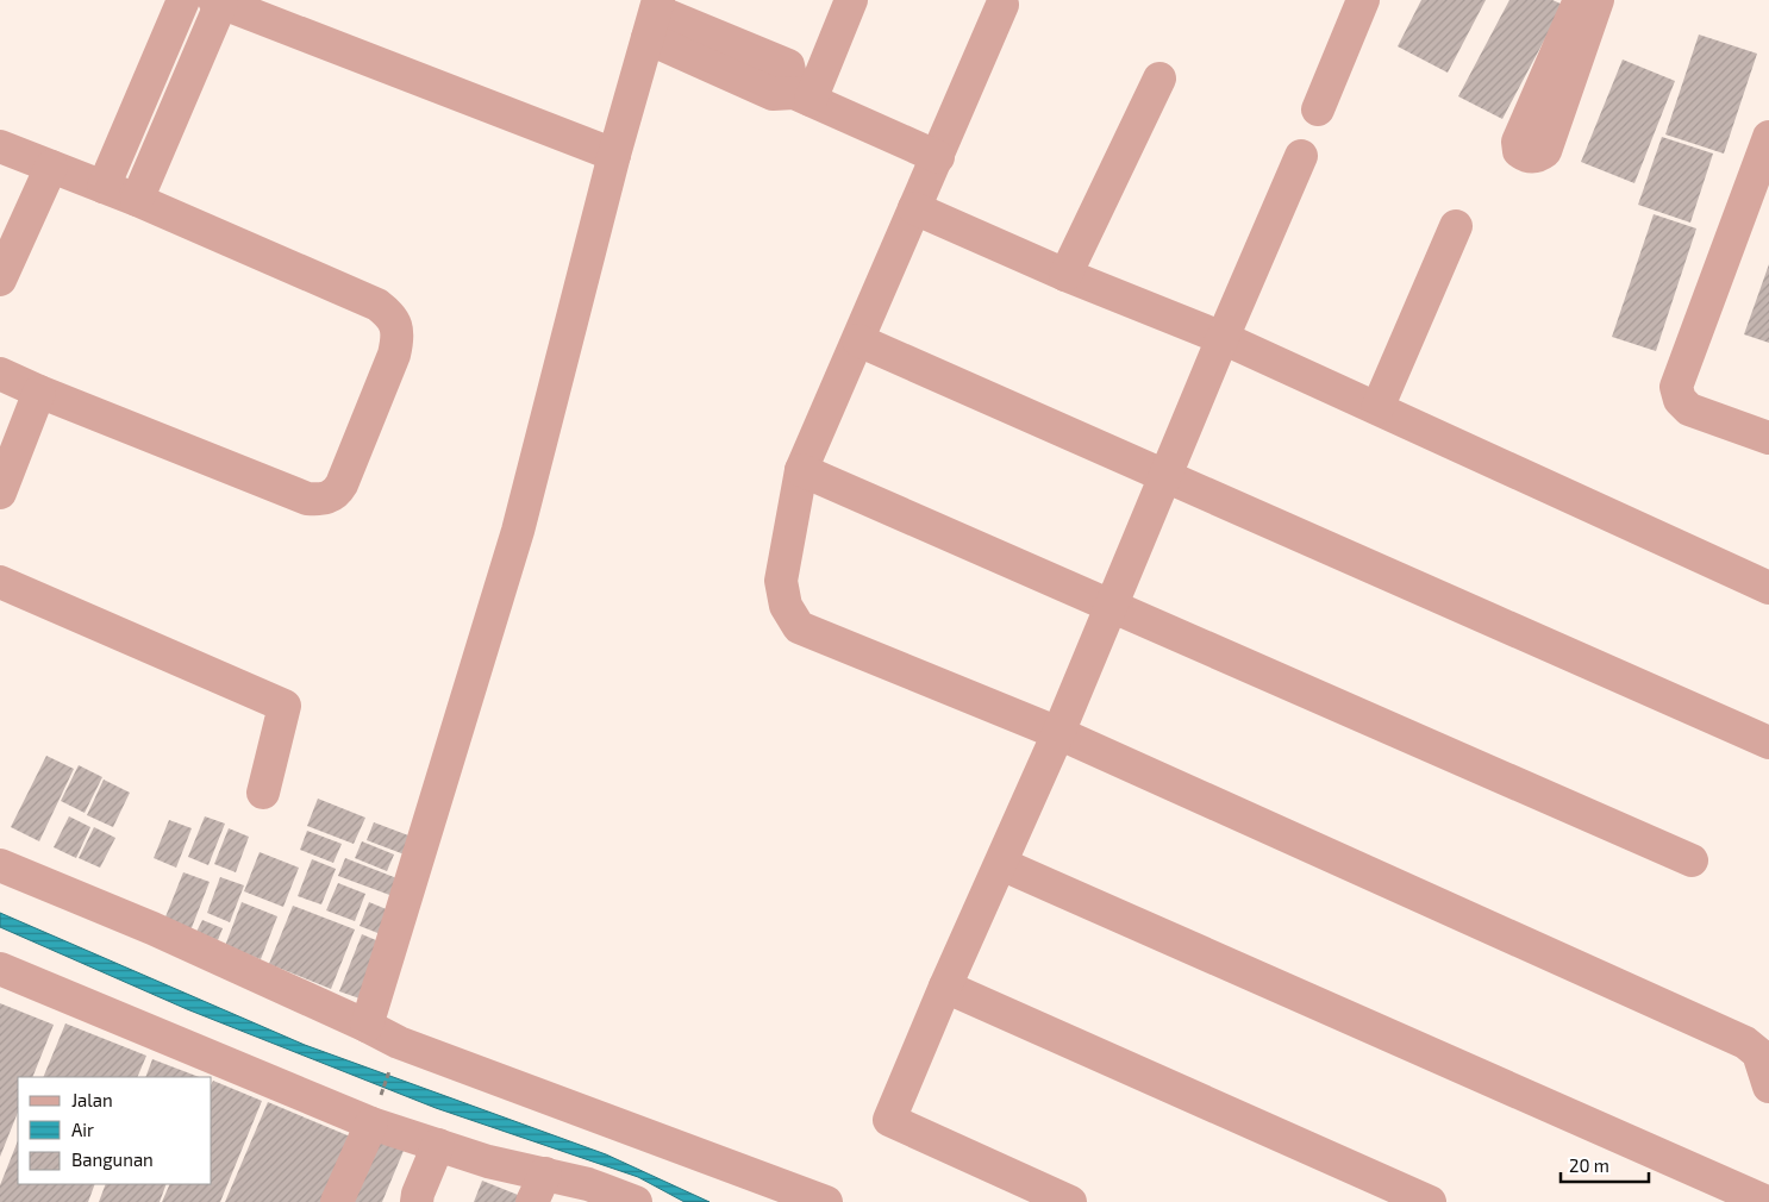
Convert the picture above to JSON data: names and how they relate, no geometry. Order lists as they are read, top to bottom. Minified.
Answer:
{"legend":["Jalan","Air","Bangunan"],"scale_bar":"20 m"}
